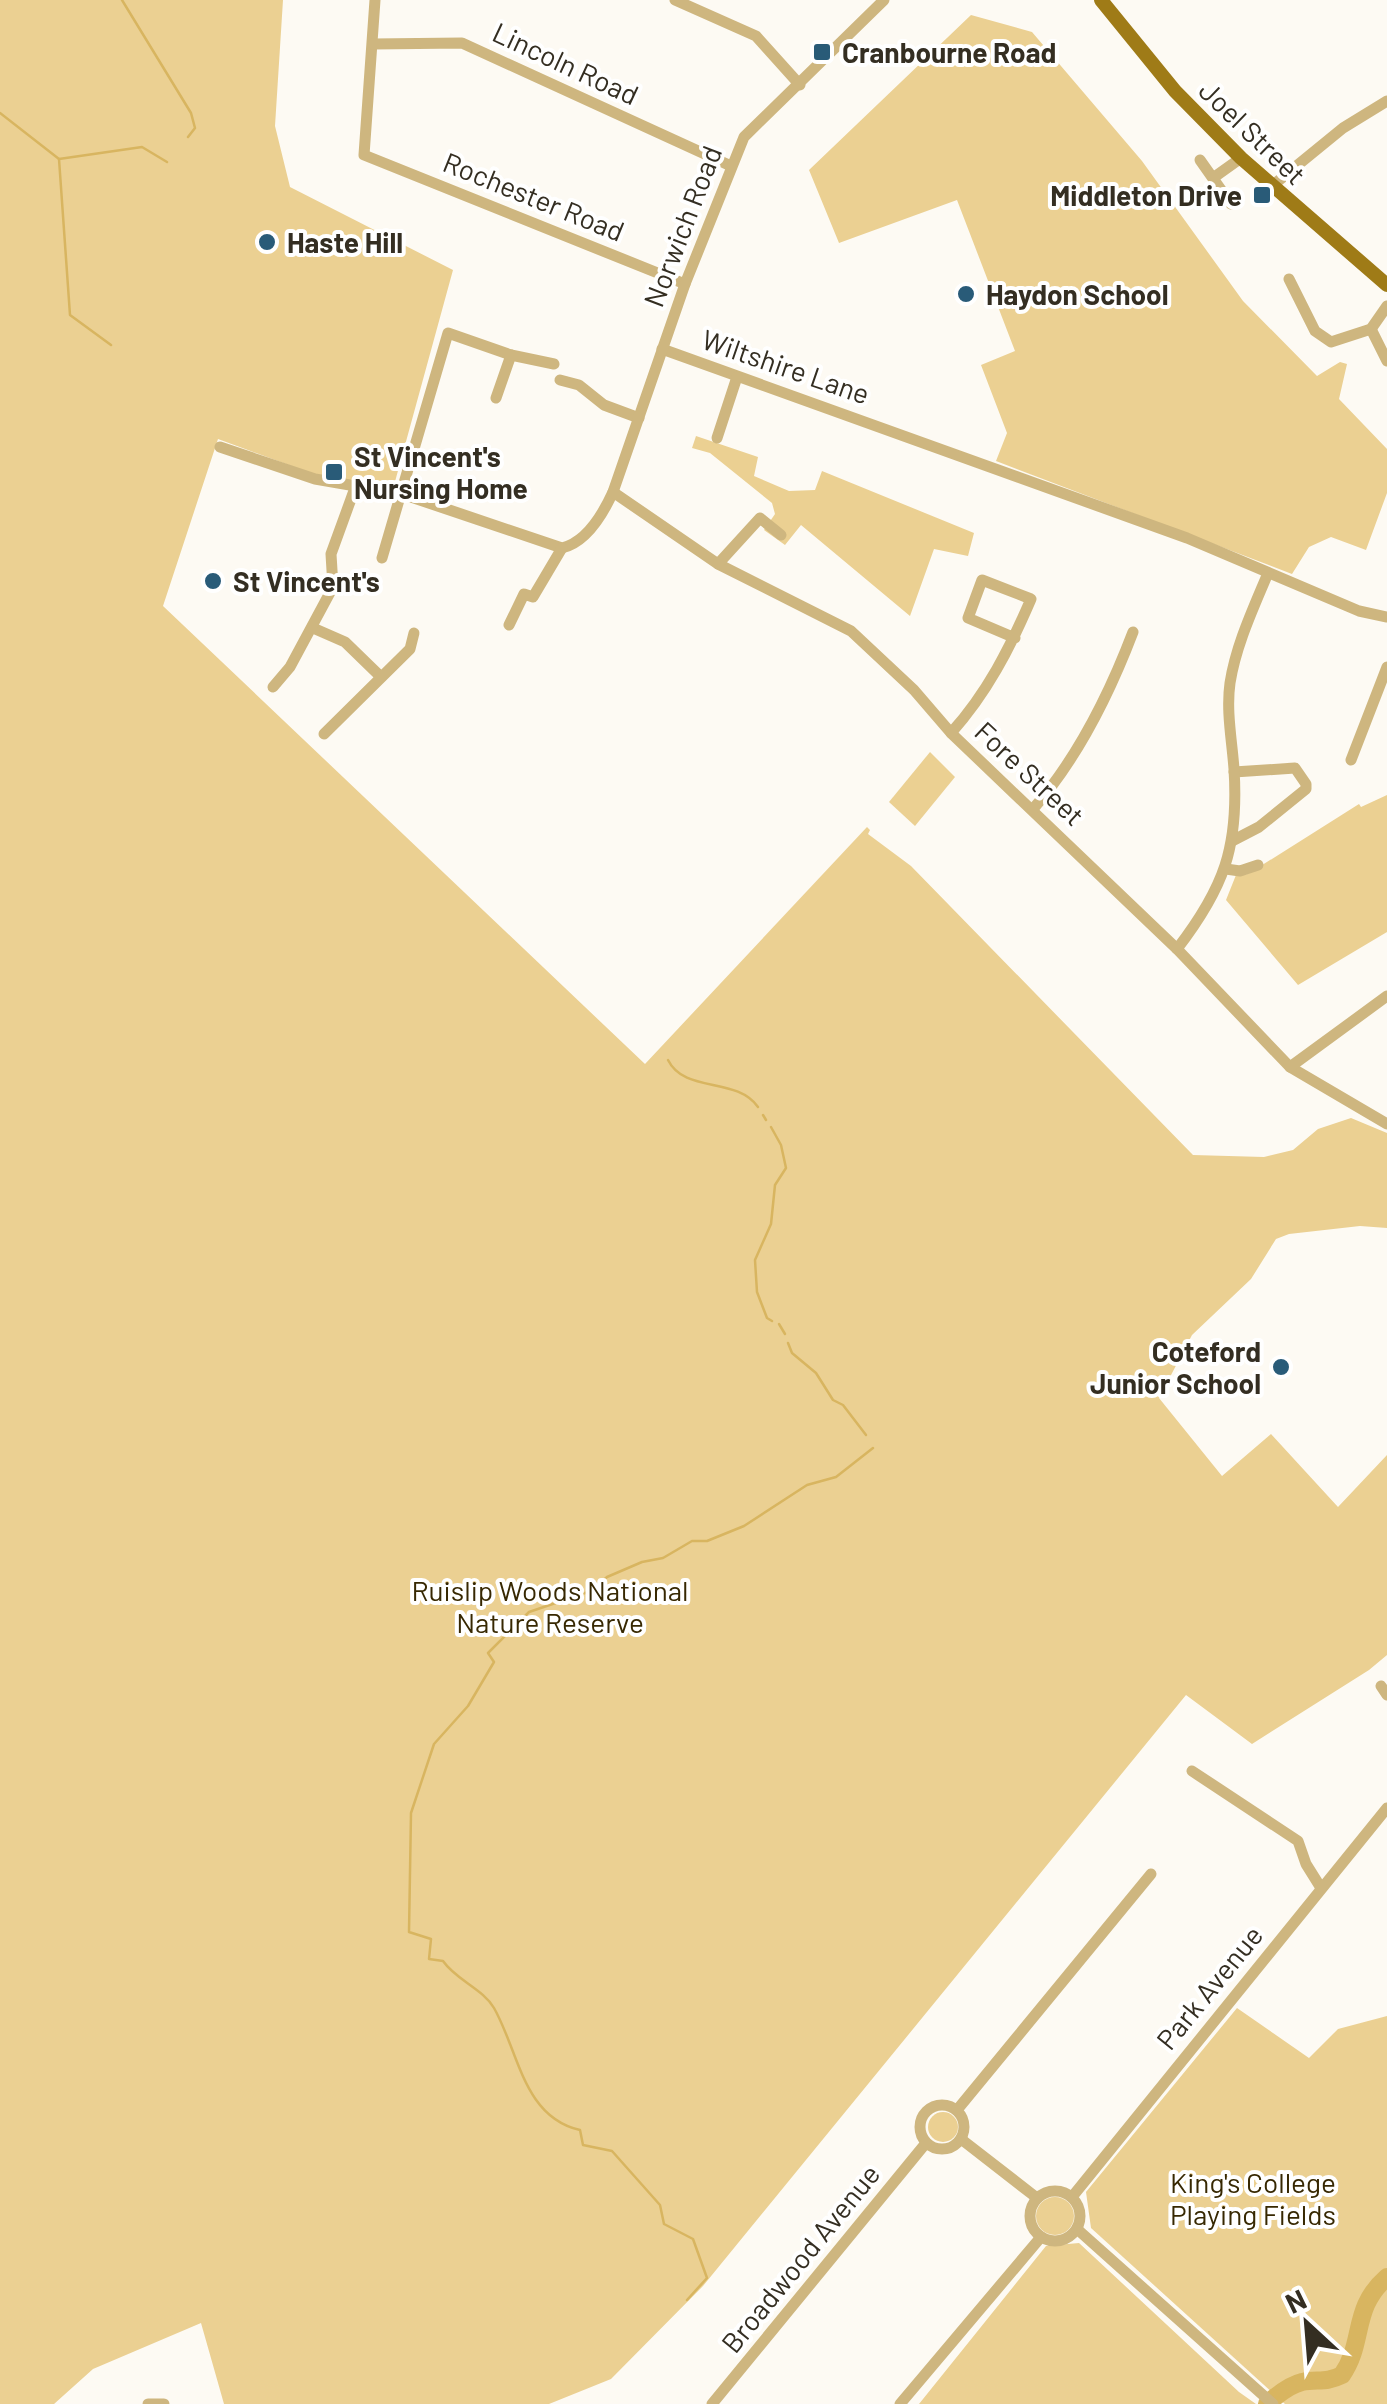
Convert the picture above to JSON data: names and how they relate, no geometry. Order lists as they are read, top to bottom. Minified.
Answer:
{"streets":{"main road":["Joel Street"],"street":["Lincoln Road","Rochester Road","Norwich Road","Wiltshire Lane","Fore Street","Park Avenue","Broadwood Avenue"]},"crossings":[["Lincoln Road","Rochester Road"],["Lincoln Road","Norwich Road"],["Rochester Road","Norwich Road"],["Norwich Road","Wiltshire Lane"],["Wiltshire Lane","Fore Street"]],"parks":["Ruislip Woods National Nature Reserve","King's College Playing Fields"],"places":{"transit":["Cranbourne Road","Middleton Drive","St Vincent's Nursing Home"],"other":["Haste Hill","Haydon School","St Vincent's","Coteford Junior School"]},"north":"top left"}
